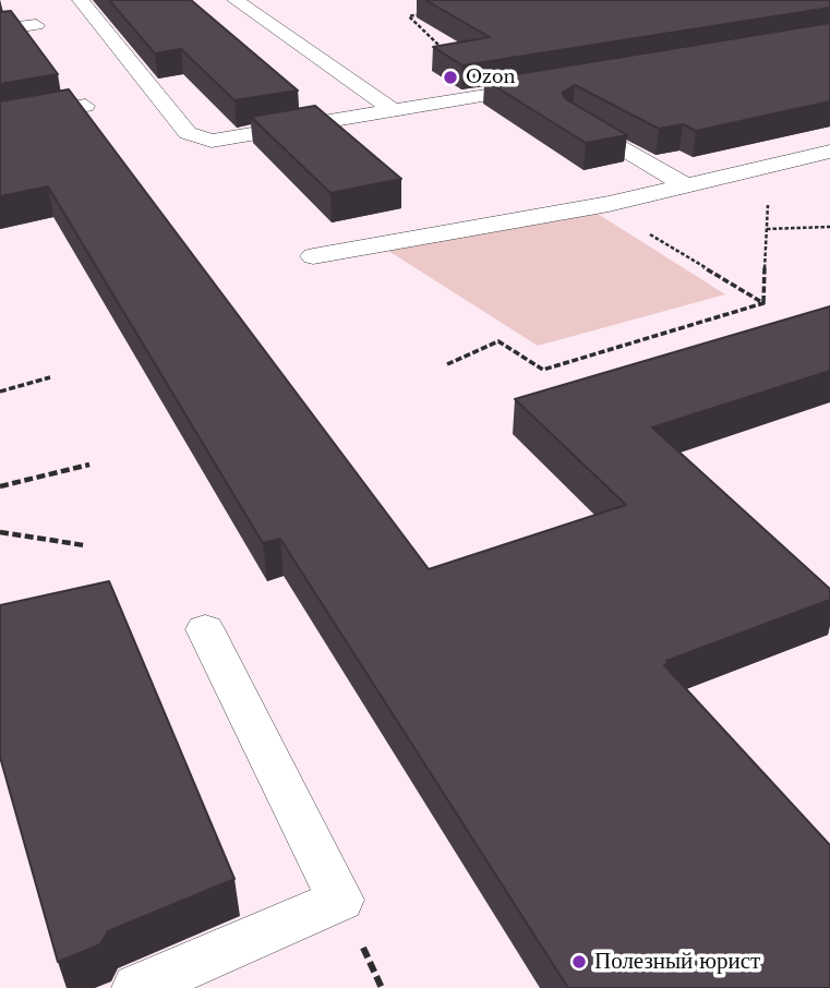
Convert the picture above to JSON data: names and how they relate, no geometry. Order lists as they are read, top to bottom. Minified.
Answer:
{"places":["Ozon","Полезный юрист"]}
